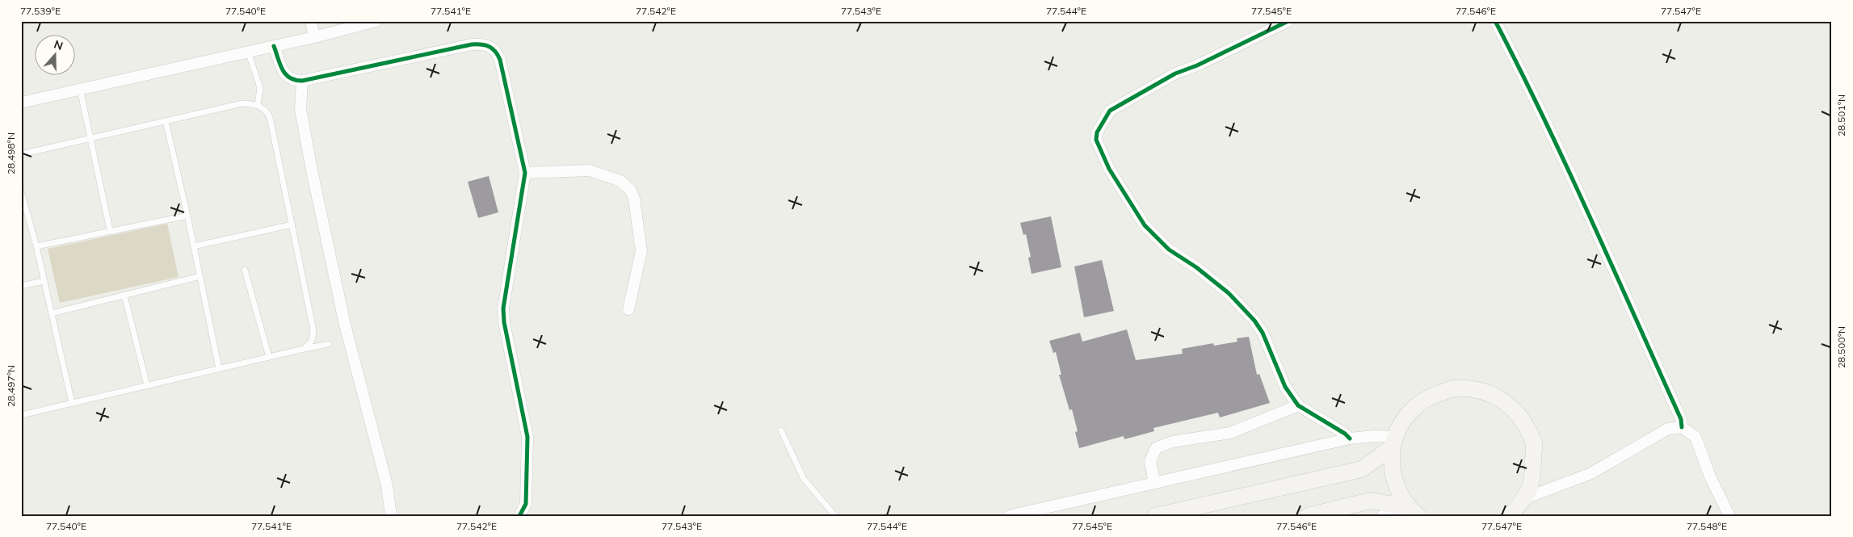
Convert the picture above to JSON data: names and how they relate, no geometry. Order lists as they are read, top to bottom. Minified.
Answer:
{"north":"top","coordinates":["77.539°E","77.540°E","77.541°E","77.542°E","77.543°E","77.544°E","77.545°E","77.546°E","77.547°E","28.501°N","28.498°N","28.500°N","28.497°N","77.548°E"]}
